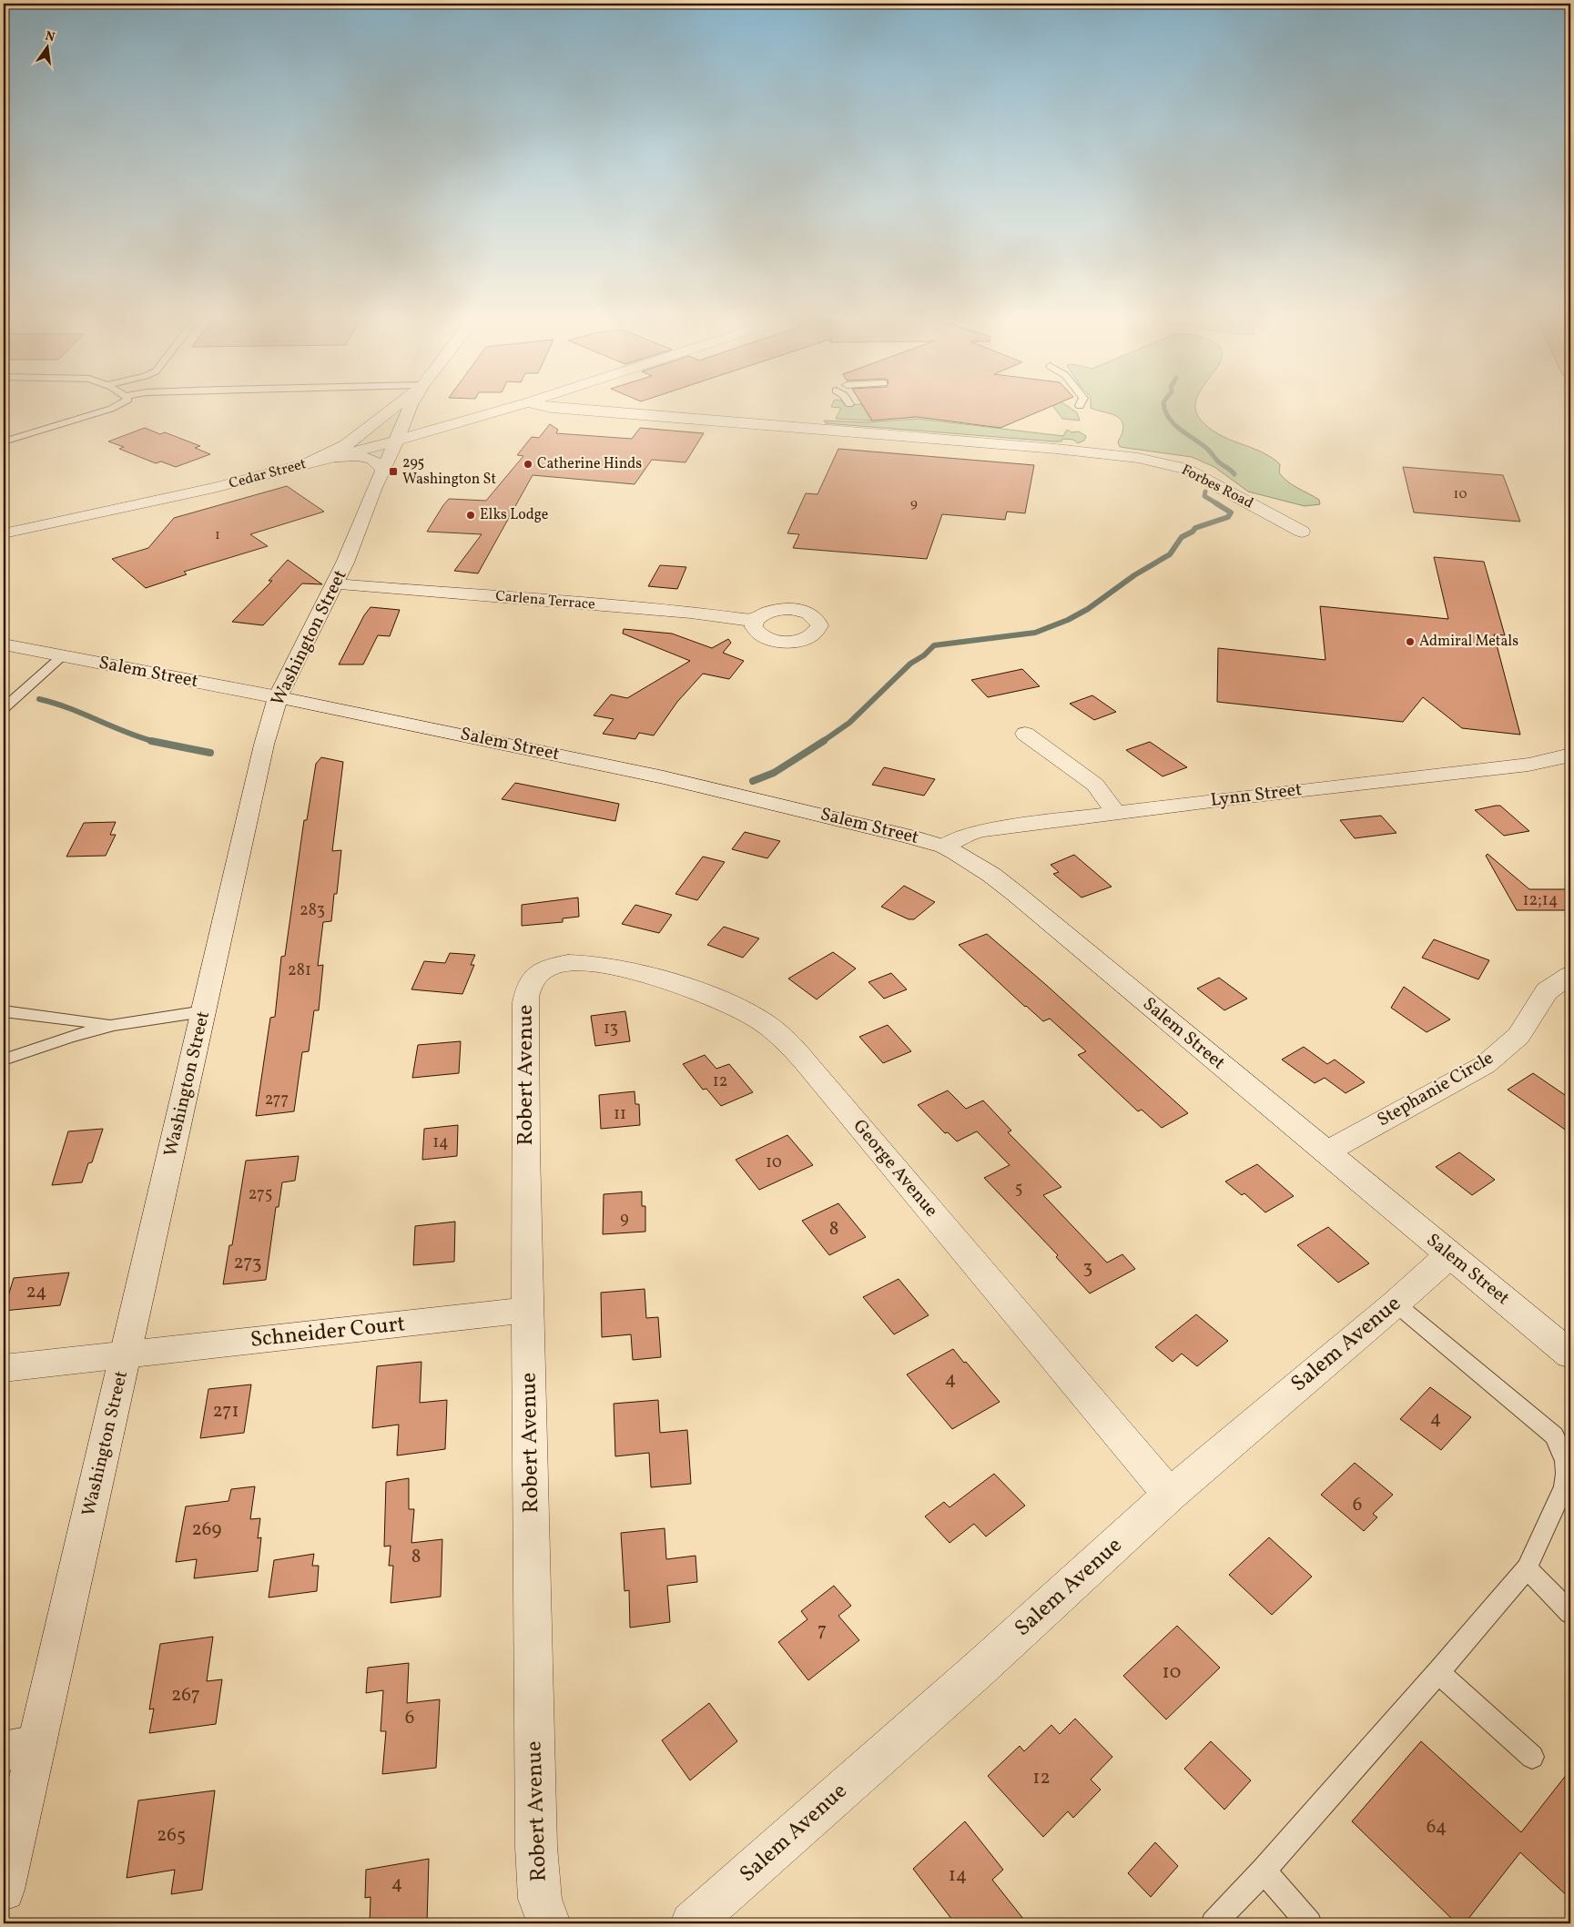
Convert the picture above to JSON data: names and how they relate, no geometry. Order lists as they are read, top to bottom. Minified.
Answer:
{"streets":{"street":["Cedar Street","Forbes Road","Carlena Terrace","Washington Street","Salem Street","Lynn Street","Robert Avenue","Stephanie Circle","George Avenue","Schneider Court","Salem Avenue"]},"crossings":[["Cedar Street","Washington Street"],["Carlena Terrace","Washington Street"],["Washington Street","Salem Street"],["Washington Street","Schneider Court"],["Salem Street","Lynn Street"],["Salem Street","Stephanie Circle"],["Salem Street","Salem Avenue"],["Robert Avenue","George Avenue"],["Robert Avenue","Schneider Court"],["George Avenue","Salem Avenue"]],"places":{"other":["Catherine Hinds","Elks Lodge","Admiral Metals"],"transit":["295 Washington St"]},"house_numbers":["10","9","1","12;14","283","281","13","12","277","11","14","10","5","275","9","8","273","3","24","4","271","4","6","269","8","7","10","267","6","12","64","265","14","4"],"north":"top"}
